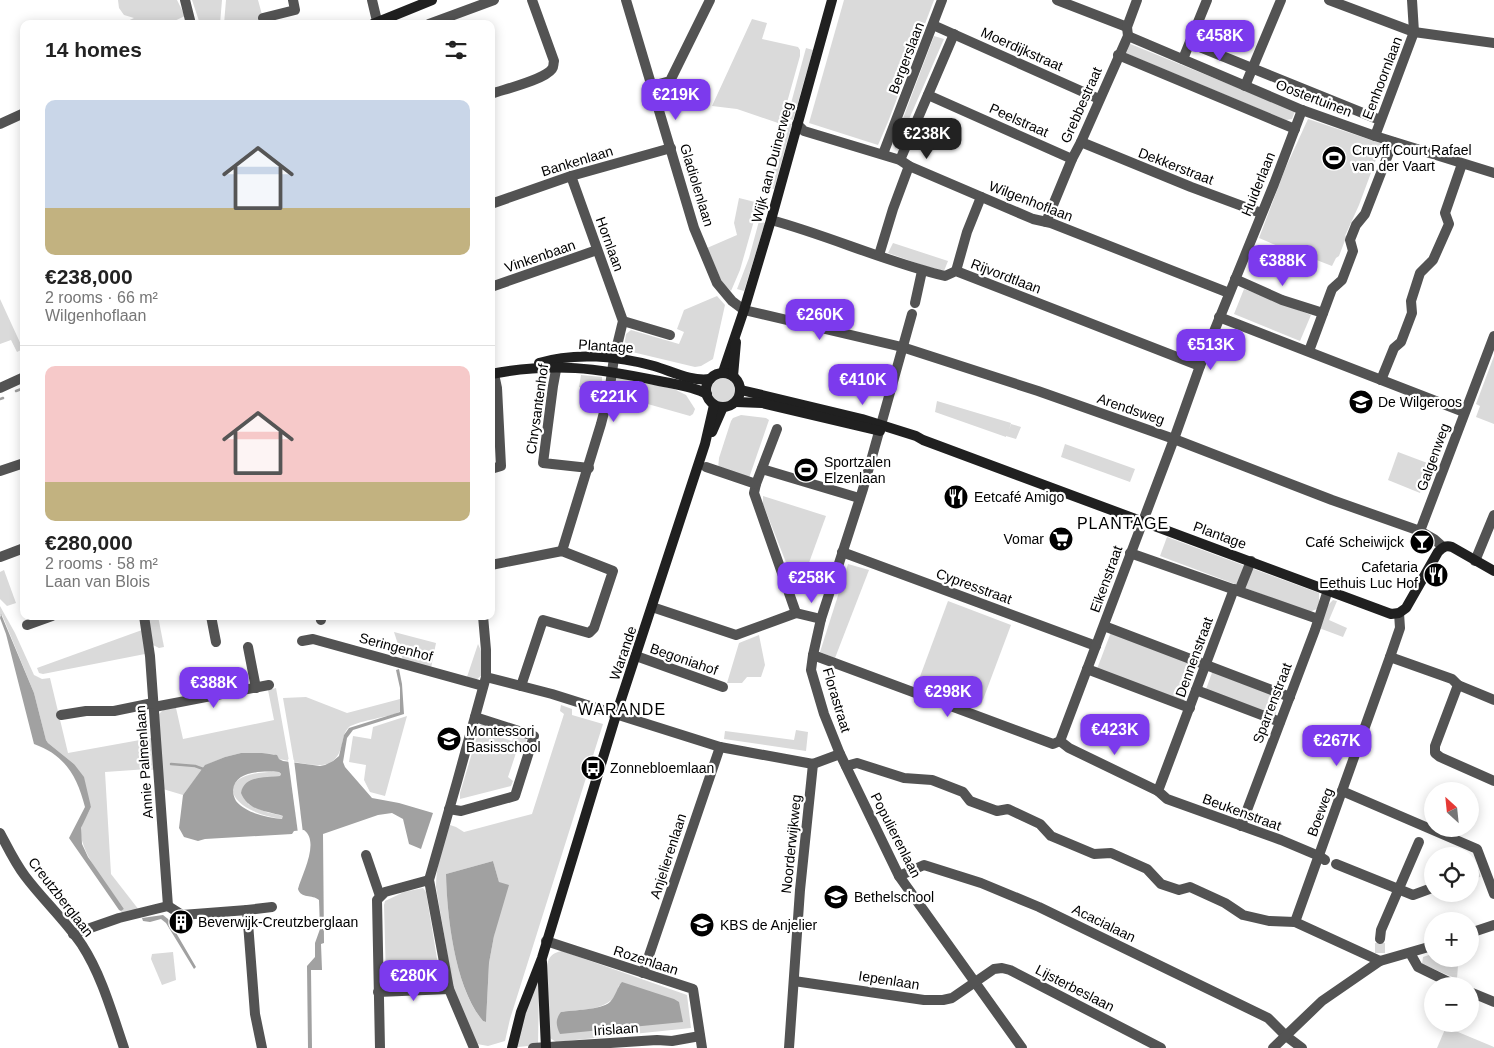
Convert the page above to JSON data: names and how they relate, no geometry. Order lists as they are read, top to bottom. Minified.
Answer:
{"streets":{"street":["Moerdijkstraat","Bergerslaan","Eenhoornlaan","Oostertuinen","Grebbestraat","Peelstraat","Bankenlaan","Wijk aan Duinerweg","Dekkerstraat","Huiderlaan","Gladiolenlaan","Wilgenhoflaan","Hornlaan","Vinkenbaan","Rijvordtlaan","Plantage","Chrysantenhof","Arendsweg","Galgenweg","Eikenstraat","Cypresstraat","Seringenhof","Warande","Dennenstraat","Begoniahof","Florastraat","Sparrenstraat","Annie Palmenlaan","Beukenstraat","Boeweg","Populierenlaan","Noorderwijkweg","Anjelierenlaan","Creutzberglaan","Acacialaan","Rozenlaan","Iepenlaan","Lijsterbeslaan","Irislaan"]},"crossings":[["Moerdijkstraat","Bergerslaan"],["Moerdijkstraat","Grebbestraat"],["Bergerslaan","Wilgenhoflaan"],["Eenhoornlaan","Oostertuinen"],["Oostertuinen","Grebbestraat"],["Oostertuinen","Huiderlaan"],["Grebbestraat","Peelstraat"],["Grebbestraat","Dekkerstraat"],["Grebbestraat","Wilgenhoflaan"],["Bankenlaan","Gladiolenlaan"],["Bankenlaan","Hornlaan"],["Wijk aan Duinerweg","Gladiolenlaan"],["Wijk aan Duinerweg","Wilgenhoflaan"],["Wijk aan Duinerweg","Rijvordtlaan"],["Wijk aan Duinerweg","Plantage"],["Wijk aan Duinerweg","Arendsweg"],["Wijk aan Duinerweg","Warande"],["Dekkerstraat","Huiderlaan"],["Huiderlaan","Wilgenhoflaan"],["Huiderlaan","Rijvordtlaan"],["Huiderlaan","Plantage"],["Huiderlaan","Arendsweg"],["Huiderlaan","Eikenstraat"],["Gladiolenlaan","Arendsweg"],["Hornlaan","Vinkenbaan"],["Plantage","Chrysantenhof"],["Plantage","Eikenstraat"],["Plantage","Warande"],["Plantage","Dennenstraat"],["Plantage","Florastraat"],["Plantage","Sparrenstraat"],["Plantage","Boeweg"],["Arendsweg","Galgenweg"],["Arendsweg","Florastraat"],["Eikenstraat","Cypresstraat"],["Eikenstraat","Florastraat"],["Eikenstraat","Beukenstraat"],["Cypresstraat","Florastraat"],["Warande","Begoniahof"],["Warande","Rozenlaan"],["Warande","Irislaan"],["Dennenstraat","Beukenstraat"],["Florastraat","Beukenstraat"],["Florastraat","Populierenlaan"],["Sparrenstraat","Beukenstraat"],["Beukenstraat","Boeweg"],["Populierenlaan","Acacialaan"],["Populierenlaan","Iepenlaan"],["Populierenlaan","Lijsterbeslaan"],["Noorderwijkweg","Iepenlaan"],["Anjelierenlaan","Rozenlaan"],["Rozenlaan","Irislaan"],["Iepenlaan","Lijsterbeslaan"]],"districts":["PLANTAGE","WARANDE"],"places":{"sports":["Cruyff Court Rafael van der Vaart","Sportzalen Elzenlaan"],"school or university":["De Wilgeroos","Montessori Basisschool","Bethelschool","KBS de Anjelier"],"restaurant":["Eetcafé Amigo","Cafetaria Eethuis Luc Hof"],"supermarket":["Vomar"],"bar":["Café Scheiwijck"],"bus stop":["Zonnebloemlaan"],"building":["Beverwijk-Creutzberglaan"]},"north":"top left","page":{"price":["€458K","€219K","€238K","€388K","€260K","€513K","€410K","€221K","€258K","€388K","€298K","€423K","€267K","€280K"],"heading":"14 homes","list":[{"name":"€238,000","note":"2 rooms · 66 m² · Wilgenhoflaan"},{"name":"€280,000","note":"2 rooms · 58 m² · Laan van Blois"}],"map_buttons":["+","−"]}}
